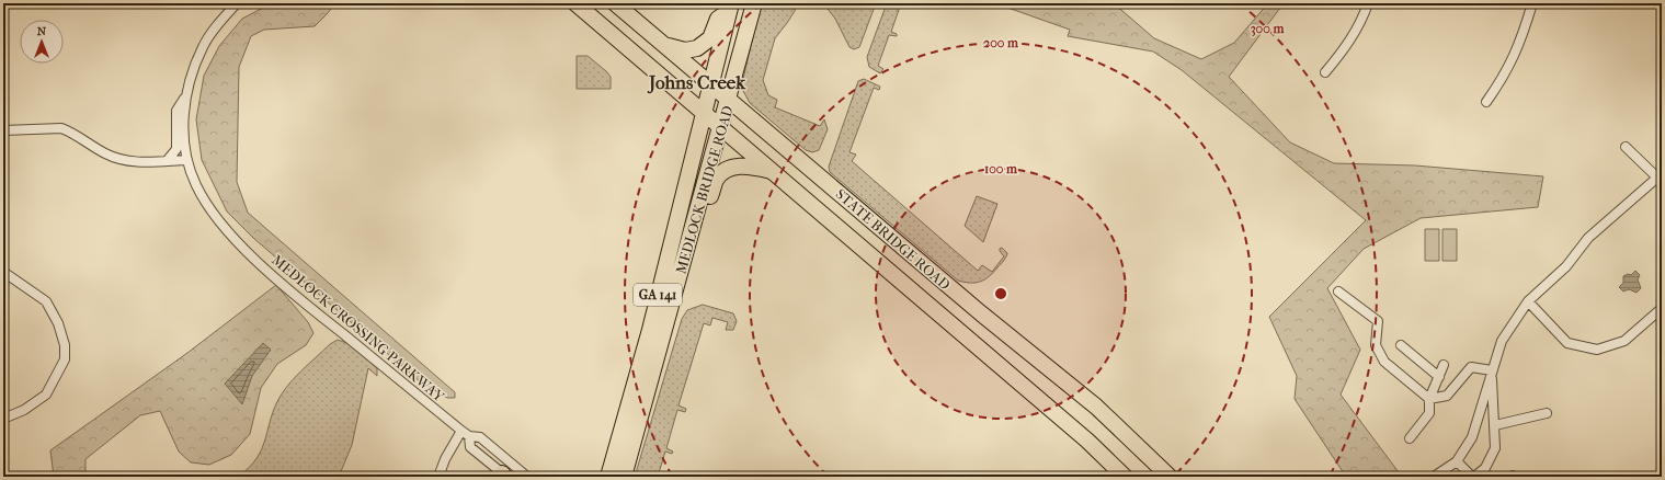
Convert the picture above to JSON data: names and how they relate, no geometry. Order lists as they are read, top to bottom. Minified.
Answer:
{"streets":{"highway":["MEDLOCK BRIDGE ROAD","STATE BRIDGE ROAD","GA 141"],"street":["MEDLOCK CROSSING PARKWAY"]},"crossings":[["MEDLOCK BRIDGE ROAD","STATE BRIDGE ROAD"]],"districts":["Johns Creek"],"north":"top","rings":["300 m","200 m","100 m"]}
